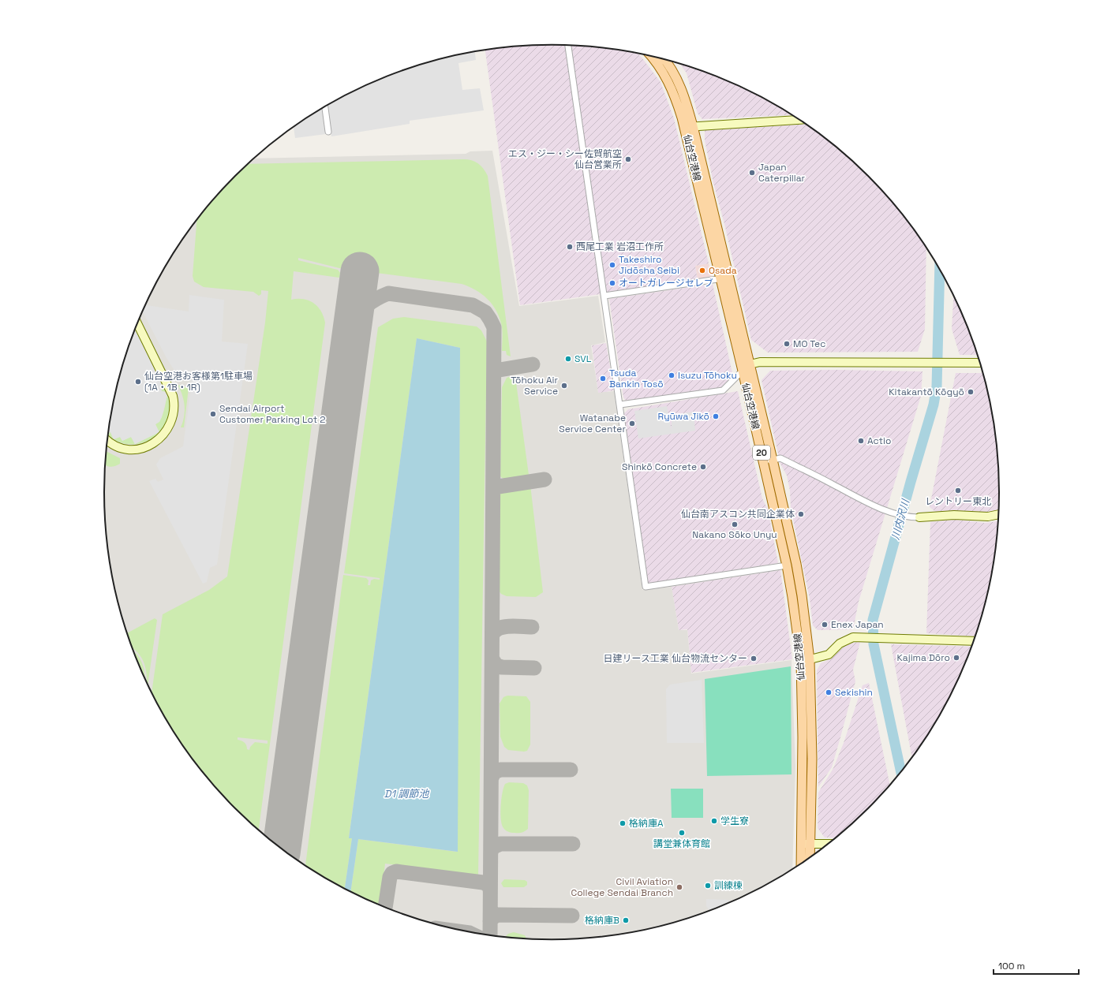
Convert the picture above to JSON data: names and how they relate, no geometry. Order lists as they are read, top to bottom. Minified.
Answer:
{"streets":{"main road":["仙台空港線","20"]},"water":["川内沢川","D1 調節池"],"places":["エス・ジー・シー佐賀航空 仙台営業所","Japan Caterpillar","西尾工業 岩沼工作所","Takeshiro Jidōsha Seibi","Osada","オートガレージセレブ","MO Tec","SVL","Isuzu Tōhoku","Tsuda Bankin Tosō","仙台空港お客様第1駐車場 (1A・1B・1R)","Tōhoku Air Service","Kitakantō Kōgyō","Sendai Airport Customer Parking Lot 2","Ryūwa Jikō","Watanabe Service Center","Actio","Shinkō Concrete","レントリー東北","仙台南アスコン共同企業体","Nakano Sōko Unyu","Enex Japan","Kajima Dōro","日建リース工業 仙台物流センター","Sekishin","学生寮","格納庫A","講堂兼体育館","訓練棟","Civil Aviation College Sendai Branch","格納庫B"],"scale_bar":"100 m"}
